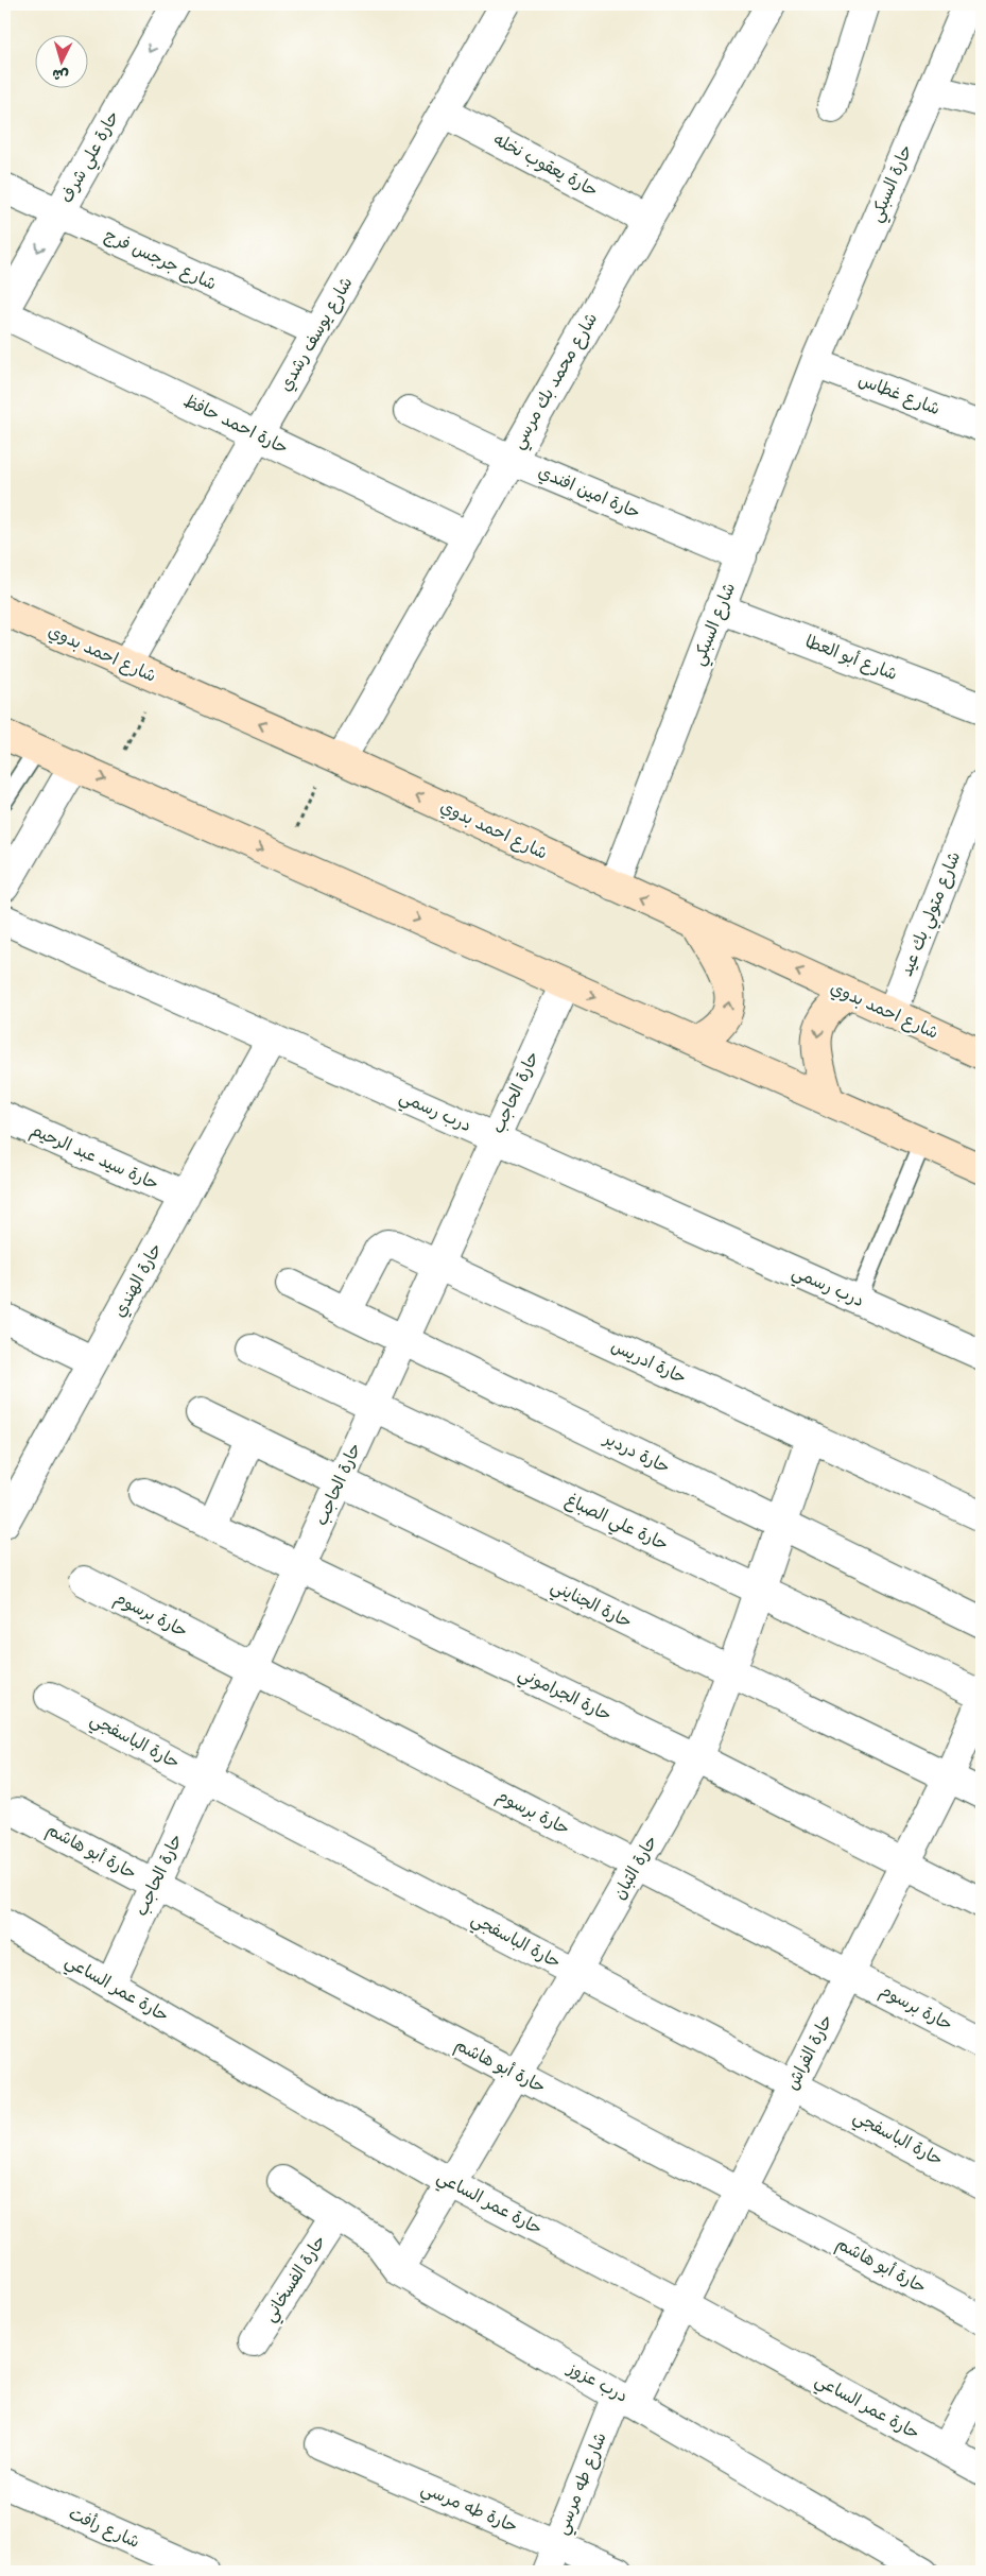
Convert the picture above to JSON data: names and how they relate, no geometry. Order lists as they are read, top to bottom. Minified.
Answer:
{"streets":{"main road":["شارع احمد بدوي"],"street":["حارة علي شرف","حارة يعقوب نخله","حارة السبكي","شارع جرجس فرج","شارع يوسف رشدي","شارع محمد بك مرسي","شارع غطاس","حارة احمد حافظ","حارة امين افندي","شارع السبكي","شارع أبو العطا","شارع متولي بك عيد","حارة الحاجب","درب رسمي","حارة سيد عبد الرحيم","حارة الهندي","حارة ادريس","حارة دردير","حارة علي الصباغ","حارة الجنايني","حارة برسوم","حارة الجراموني","حارة الباسفجي","حارة أبو هاشم","حارة التبان","حارة عمر الساعي","حارة الفراش","حارة الفسخاني","درب عزوز","شارع طه مرسي","حارة طه مرسي","شارع رأفت"]},"crossings":[["حارة علي شرف","شارع جرجس فرج"],["حارة علي شرف","حارة احمد حافظ"],["حارة يعقوب نخله","شارع يوسف رشدي"],["حارة يعقوب نخله","شارع محمد بك مرسي"],["حارة السبكي","شارع غطاس"],["حارة السبكي","شارع السبكي"],["شارع جرجس فرج","شارع يوسف رشدي"],["شارع يوسف رشدي","حارة احمد حافظ"],["شارع يوسف رشدي","شارع احمد بدوي"],["شارع محمد بك مرسي","حارة احمد حافظ"],["شارع محمد بك مرسي","حارة امين افندي"],["شارع محمد بك مرسي","شارع احمد بدوي"],["شارع غطاس","شارع السبكي"],["حارة امين افندي","شارع السبكي"],["شارع السبكي","شارع احمد بدوي"],["شارع السبكي","شارع أبو العطا"],["شارع احمد بدوي","شارع متولي بك عيد"],["حارة الحاجب","درب رسمي"],["حارة الحاجب","حارة ادريس"],["حارة الحاجب","حارة دردير"],["حارة الحاجب","حارة علي الصباغ"],["حارة الحاجب","حارة الجنايني"],["حارة الحاجب","حارة برسوم"],["حارة الحاجب","حارة الجراموني"],["حارة الحاجب","حارة الباسفجي"],["حارة الحاجب","حارة أبو هاشم"],["حارة الحاجب","حارة عمر الساعي"],["درب رسمي","حارة الهندي"],["حارة سيد عبد الرحيم","حارة الهندي"],["حارة ادريس","حارة دردير"],["حارة ادريس","حارة التبان"],["حارة دردير","حارة التبان"],["حارة علي الصباغ","حارة التبان"],["حارة علي الصباغ","حارة الفراش"],["حارة الجنايني","حارة التبان"],["حارة الجنايني","حارة الفراش"],["حارة برسوم","حارة التبان"],["حارة برسوم","حارة الفراش"],["حارة الجراموني","حارة التبان"],["حارة الجراموني","حارة الفراش"],["حارة الباسفجي","حارة التبان"],["حارة الباسفجي","حارة الفراش"],["حارة أبو هاشم","حارة التبان"],["حارة أبو هاشم","حارة الفراش"],["حارة التبان","حارة عمر الساعي"],["حارة التبان","درب عزوز"],["حارة عمر الساعي","حارة الفراش"],["حارة الفراش","درب عزوز"],["حارة الفراش","شارع طه مرسي"],["حارة الفسخاني","درب عزوز"],["درب عزوز","شارع طه مرسي"],["شارع طه مرسي","حارة طه مرسي"]],"one_way":["حارة علي شرف"],"north":"bottom"}
